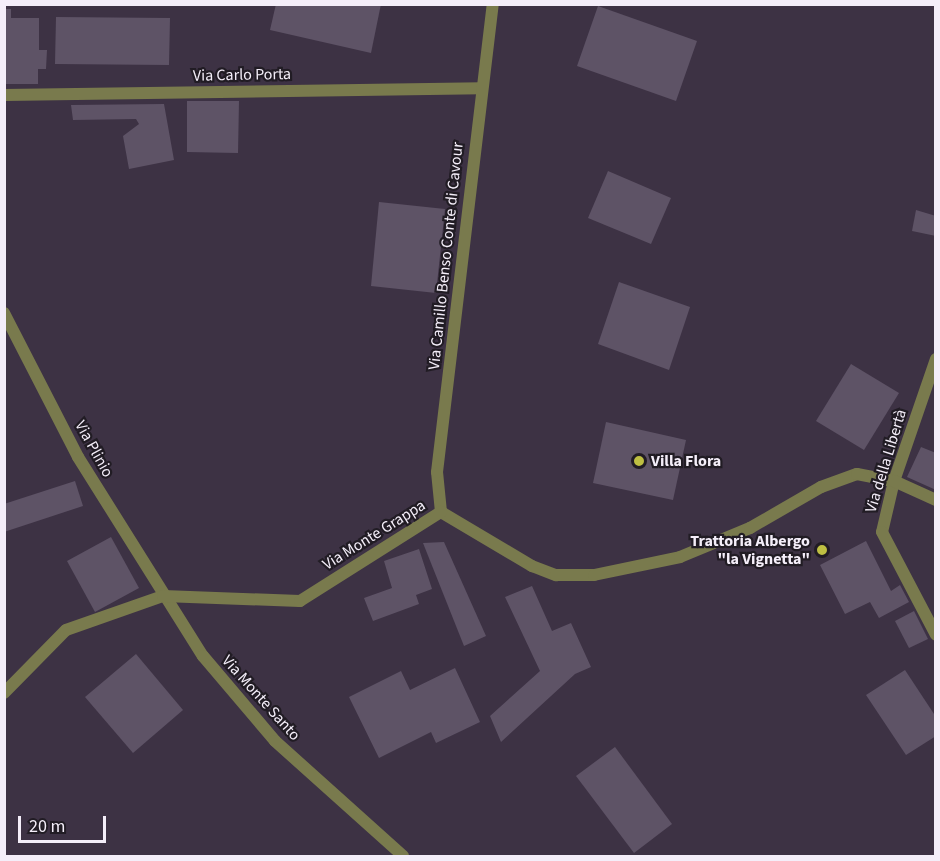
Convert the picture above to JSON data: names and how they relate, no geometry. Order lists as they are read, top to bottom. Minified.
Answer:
{"streets":{"street":["Via Carlo Porta","Via Camillo Benso Conte di Cavour","Via Plinio","Via della Libertà","Via Monte Grappa","Via Monte Santo"]},"crossings":[["Via Carlo Porta","Via Camillo Benso Conte di Cavour"],["Via Camillo Benso Conte di Cavour","Via Monte Grappa"],["Via Plinio","Via Monte Grappa"],["Via Plinio","Via Monte Santo"],["Via della Libertà","Via Monte Grappa"],["Via Monte Grappa","Via Monte Santo"]],"places":["Villa Flora","Trattoria Albergo \"la Vignetta\""],"scale_bar":"20 m"}
